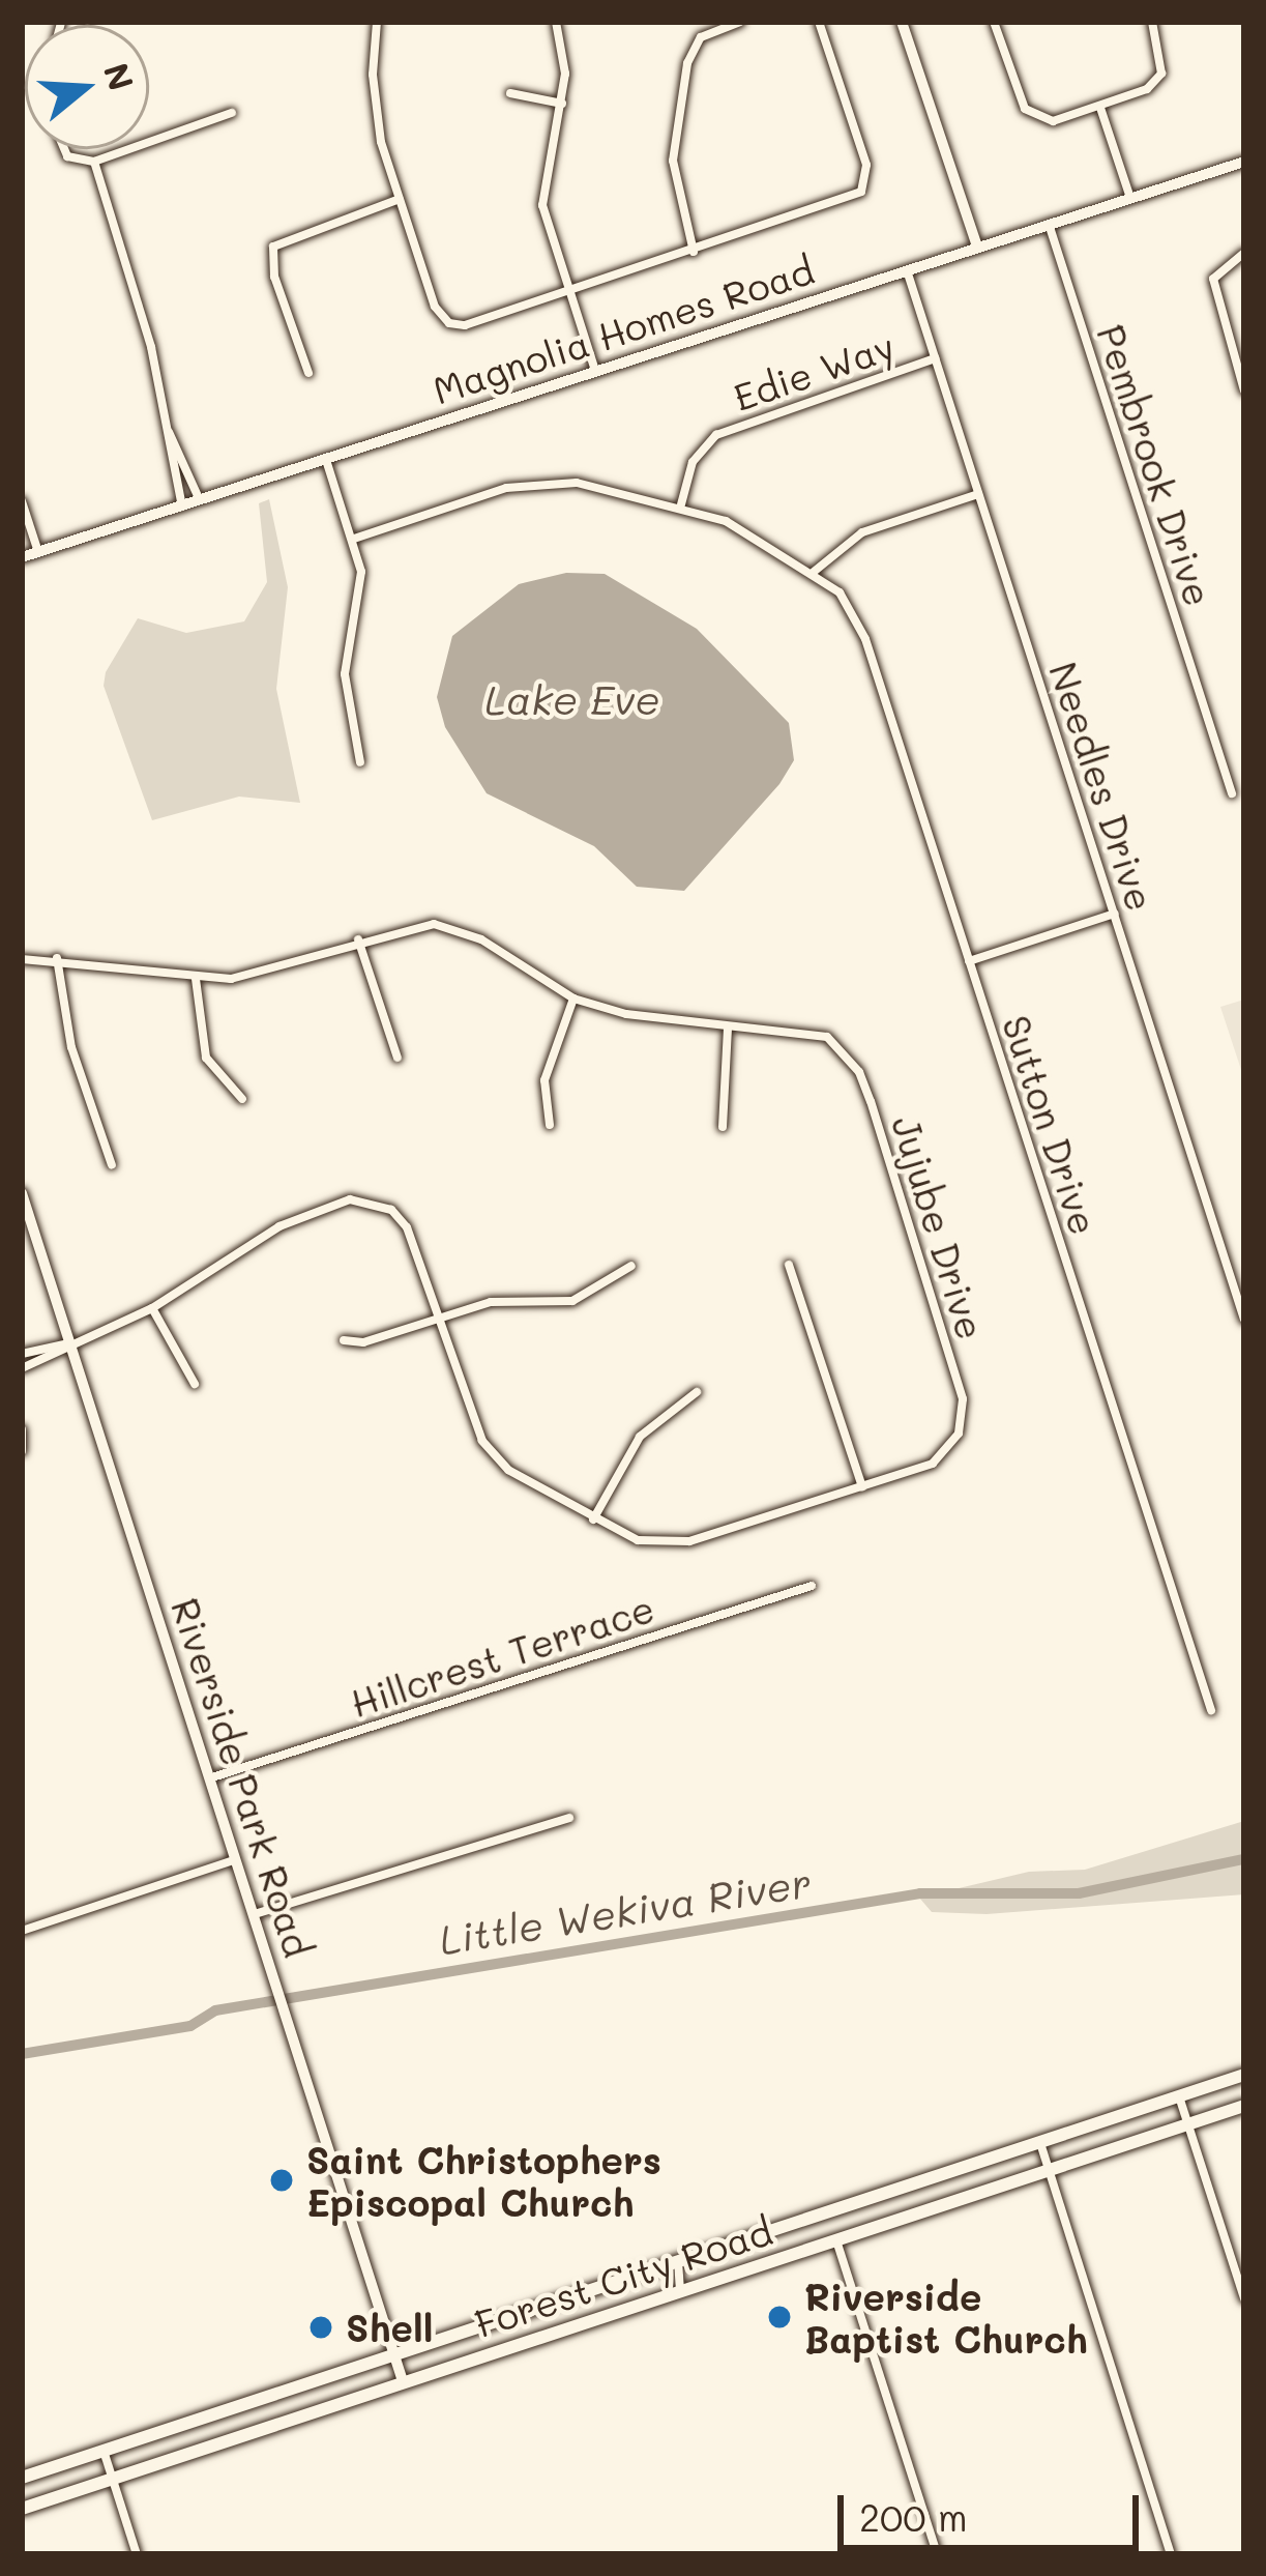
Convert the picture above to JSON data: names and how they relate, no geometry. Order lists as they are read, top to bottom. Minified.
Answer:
{"streets":{"main road":["Forest City Road"],"street":["Magnolia Homes Road","Edie Way","Pembrook Drive","Needles Drive","Sutton Drive","Jujube Drive","Hillcrest Terrace","Riverside Park Road"]},"crossings":[["Magnolia Homes Road","Pembrook Drive"],["Magnolia Homes Road","Needles Drive"],["Edie Way","Needles Drive"],["Edie Way","Sutton Drive"],["Hillcrest Terrace","Riverside Park Road"],["Riverside Park Road","Forest City Road"]],"water":["Lake Eve","Little Wekiva River"],"places":["Saint Christophers Episcopal Church","Riverside Baptist Church","Shell"],"scale_bar":"200 m","north":"right"}
